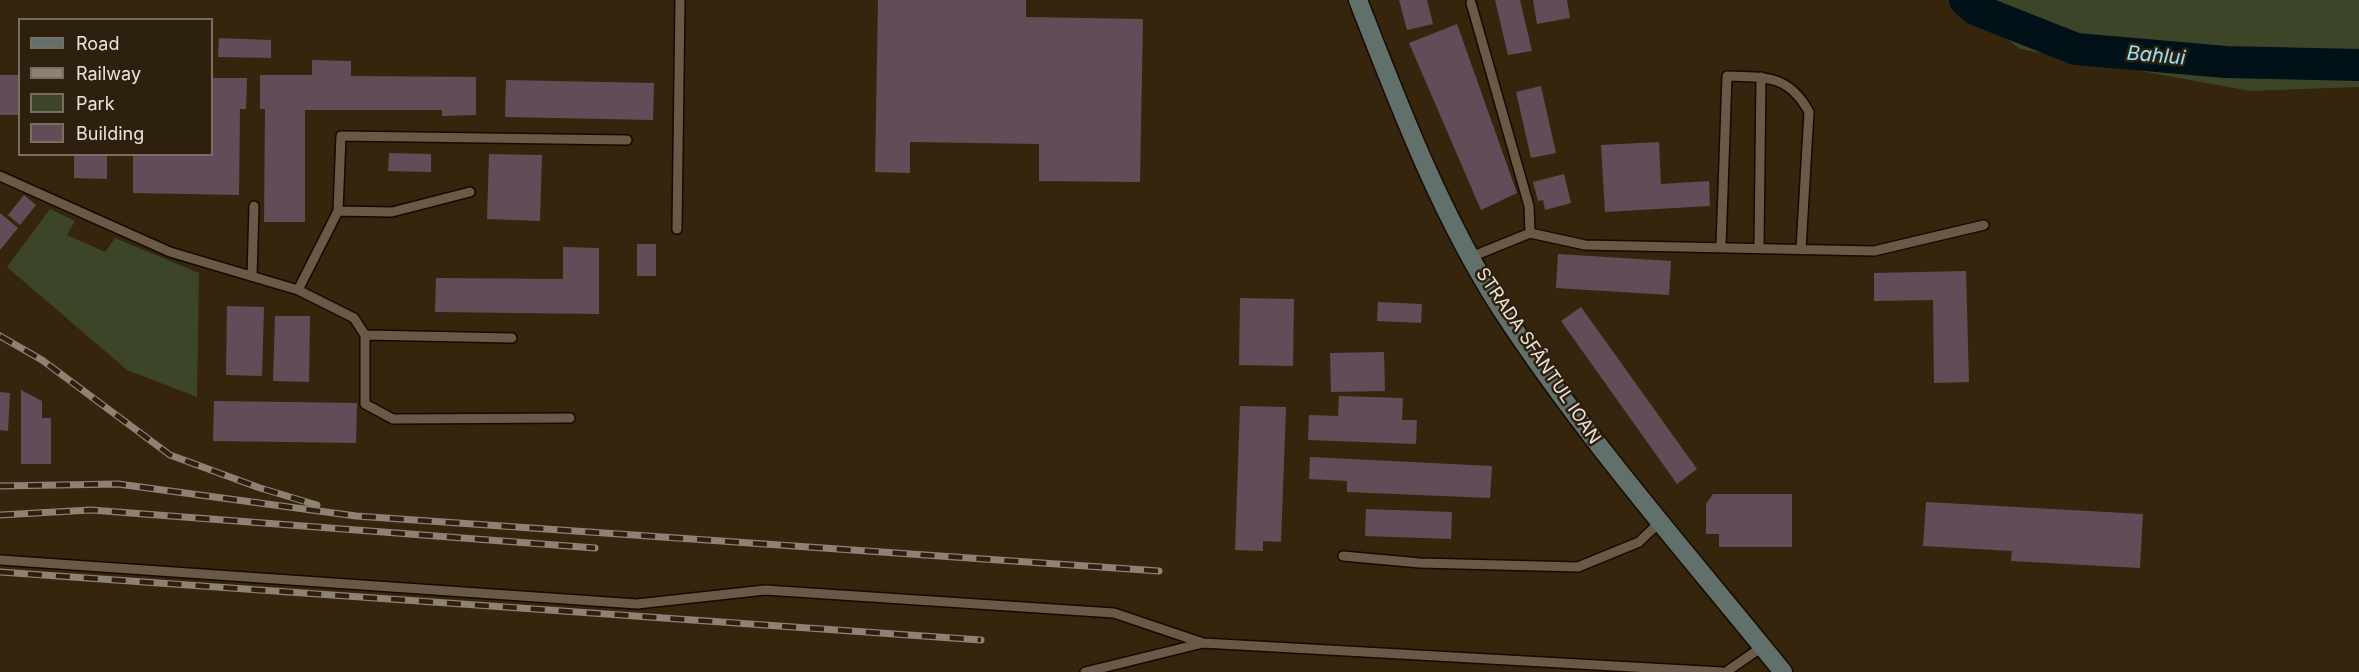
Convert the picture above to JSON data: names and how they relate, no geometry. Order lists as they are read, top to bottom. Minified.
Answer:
{"streets":{"main road":["STRADA SFÂNTUL IOAN"]},"water":["Bahlui"],"legend":["Road","Railway","Park","Building"]}
